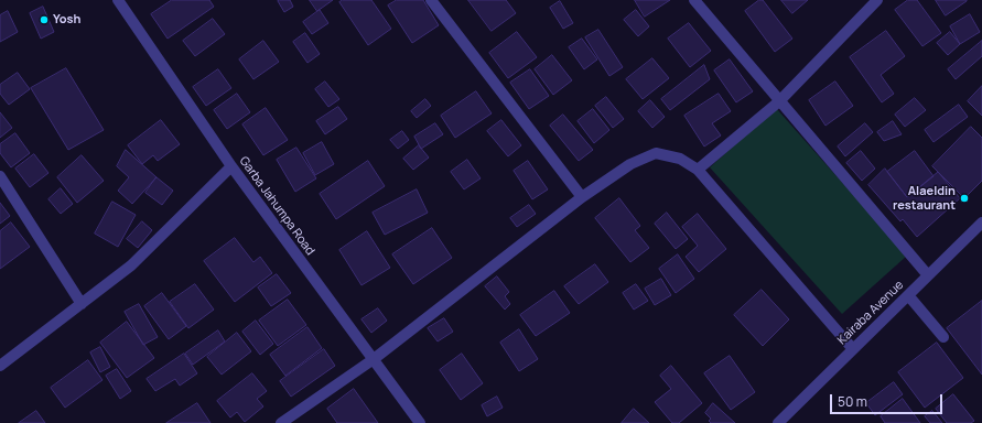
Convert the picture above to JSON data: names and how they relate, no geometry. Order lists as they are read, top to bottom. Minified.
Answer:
{"streets":{"street":["Garba Jahumpa Road","Kairaba Avenue"]},"places":["Yosh","Alaeldin restaurant"],"scale_bar":"50 m"}
